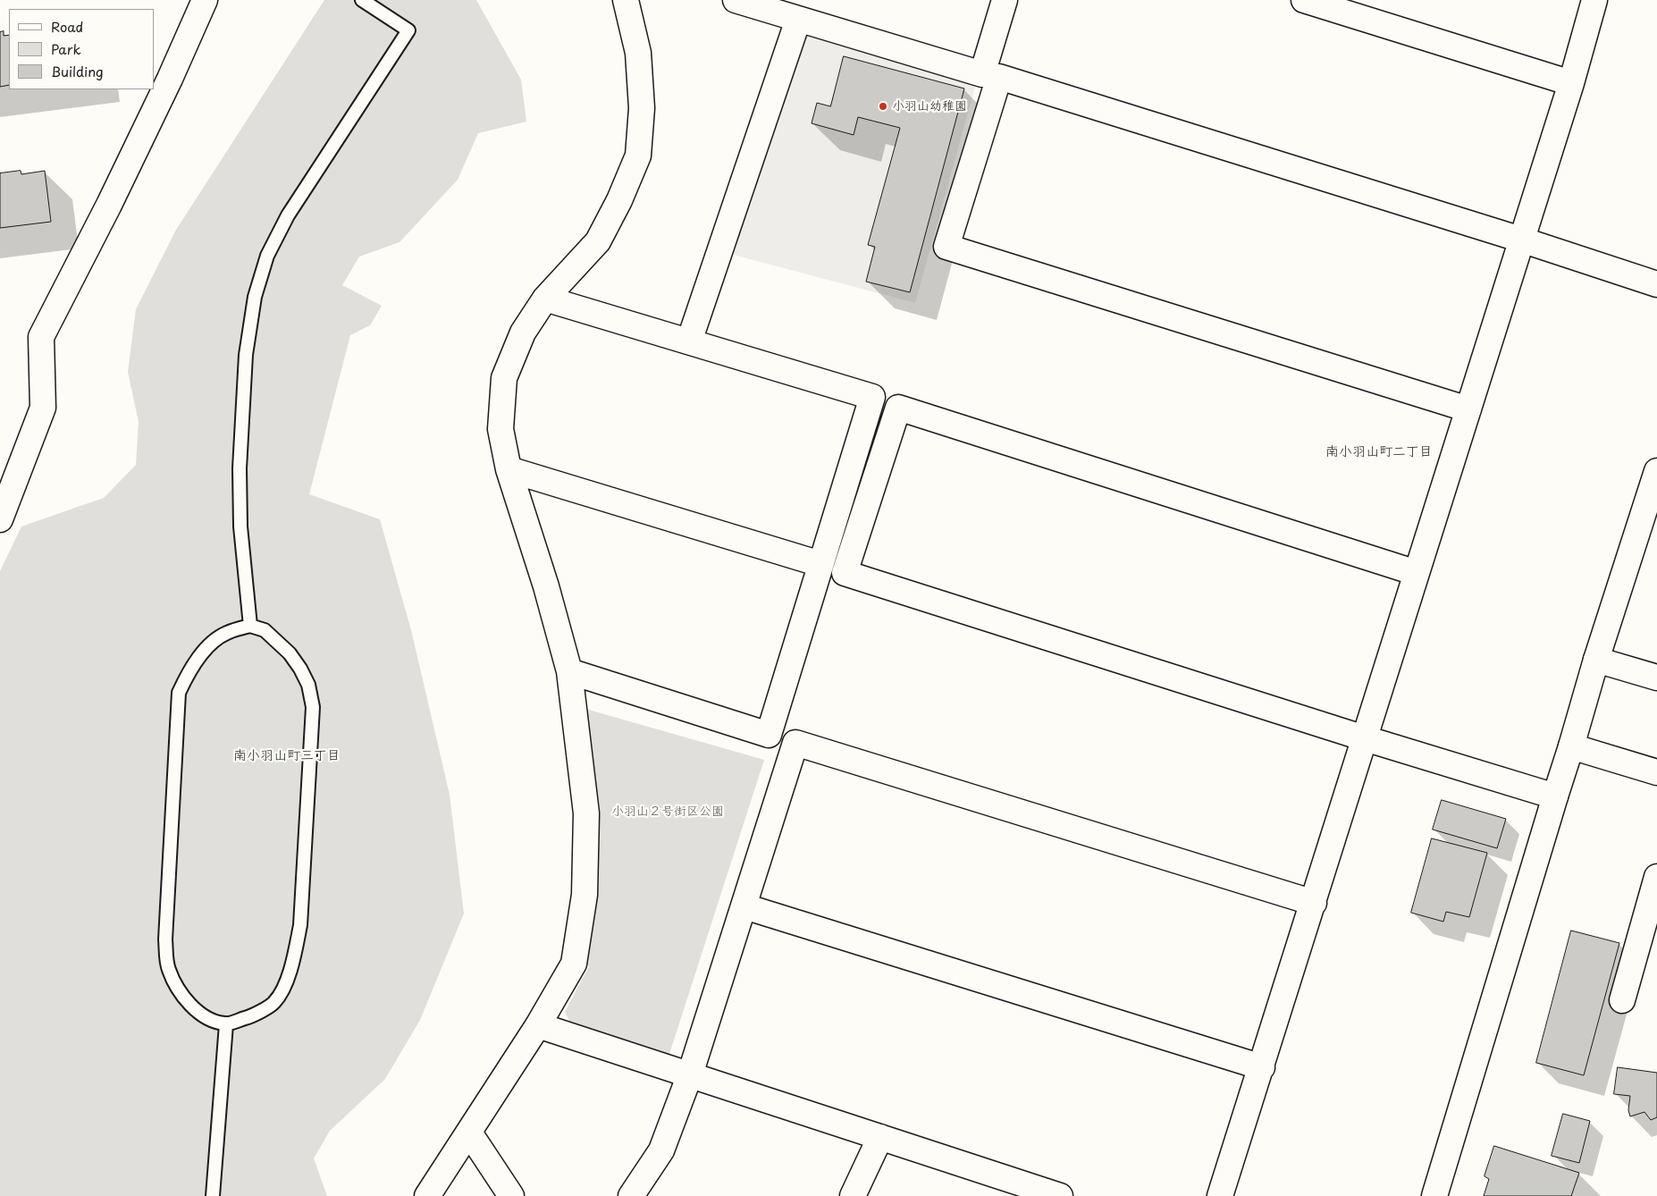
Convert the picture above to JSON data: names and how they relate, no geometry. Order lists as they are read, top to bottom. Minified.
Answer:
{"districts":["南小羽山町二丁目","南小羽山町三丁目"],"parks":["小羽山２号街区公園"],"places":["小羽山幼稚園"],"legend":["Road","Park","Building"]}
